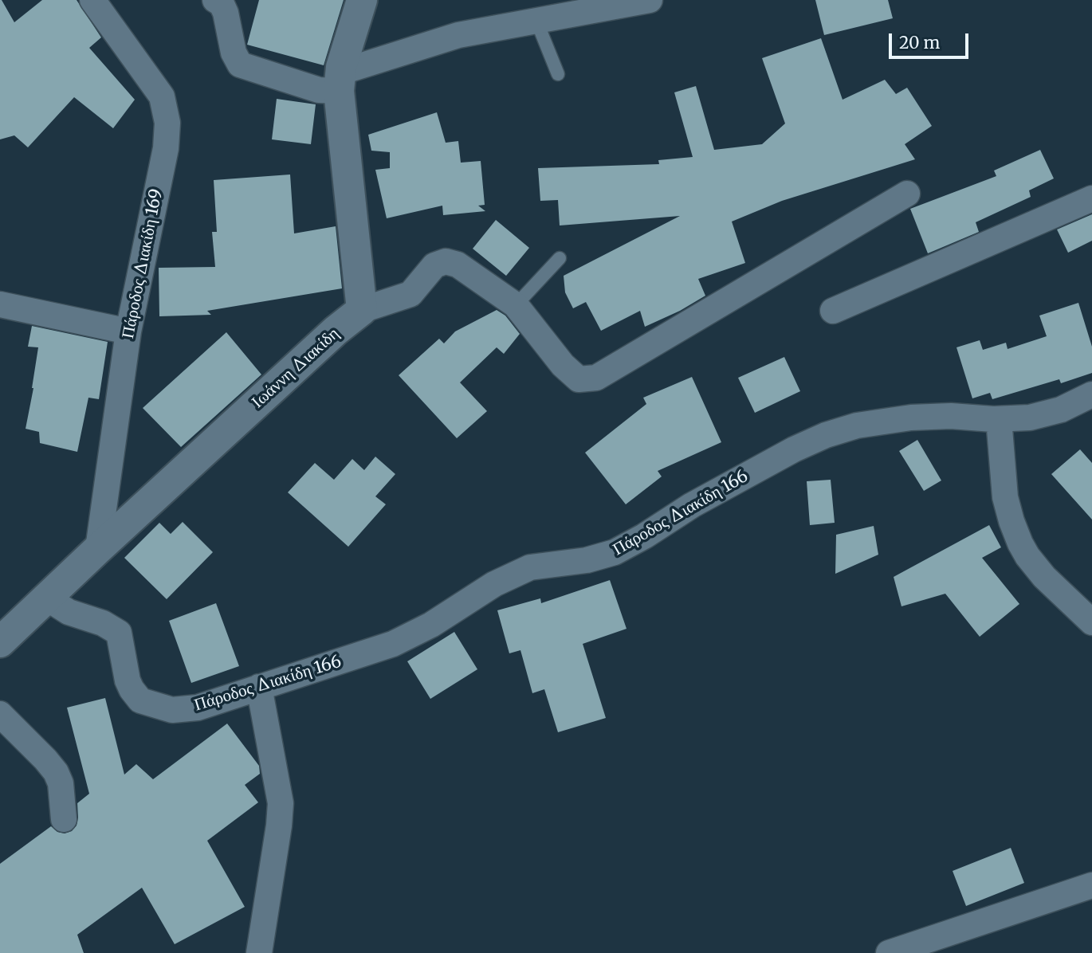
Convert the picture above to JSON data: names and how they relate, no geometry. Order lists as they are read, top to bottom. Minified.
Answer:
{"streets":{"street":["Πάροδος Διακίδη 169","Ιωάννη Διακίδη","Πάροδος Διακίδη 166"]},"crossings":[["Πάροδος Διακίδη 169","Ιωάννη Διακίδη"],["Ιωάννη Διακίδη","Πάροδος Διακίδη 166"]],"scale_bar":"20 m"}
